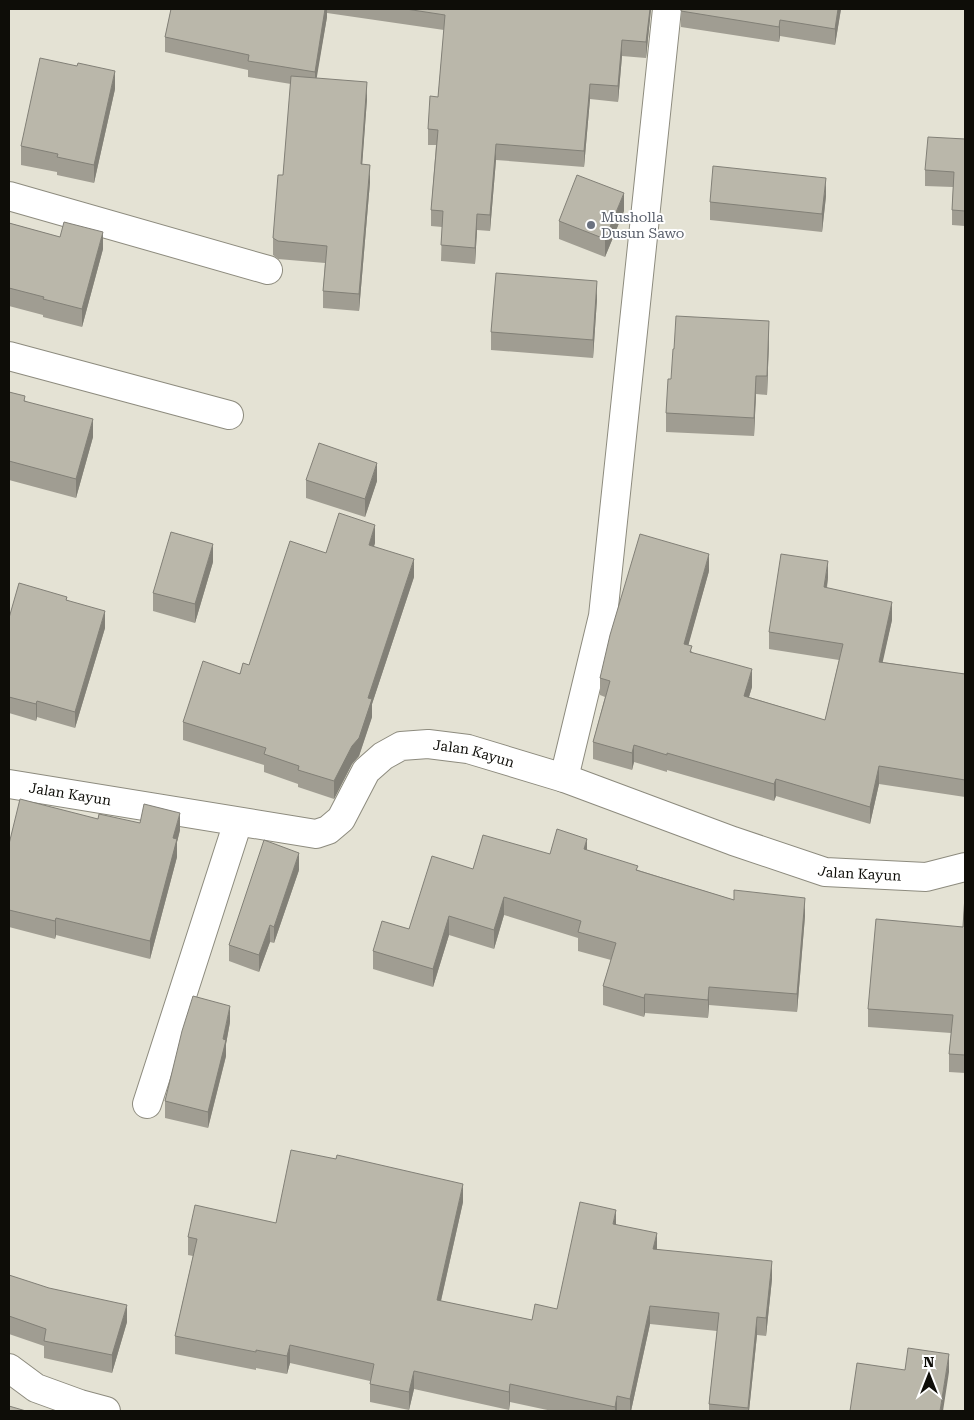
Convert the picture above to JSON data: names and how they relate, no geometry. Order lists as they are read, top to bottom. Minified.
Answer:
{"streets":{"street":["Jalan Kayun"]},"places":["Musholla Dusun Sawo"],"north":"top"}
